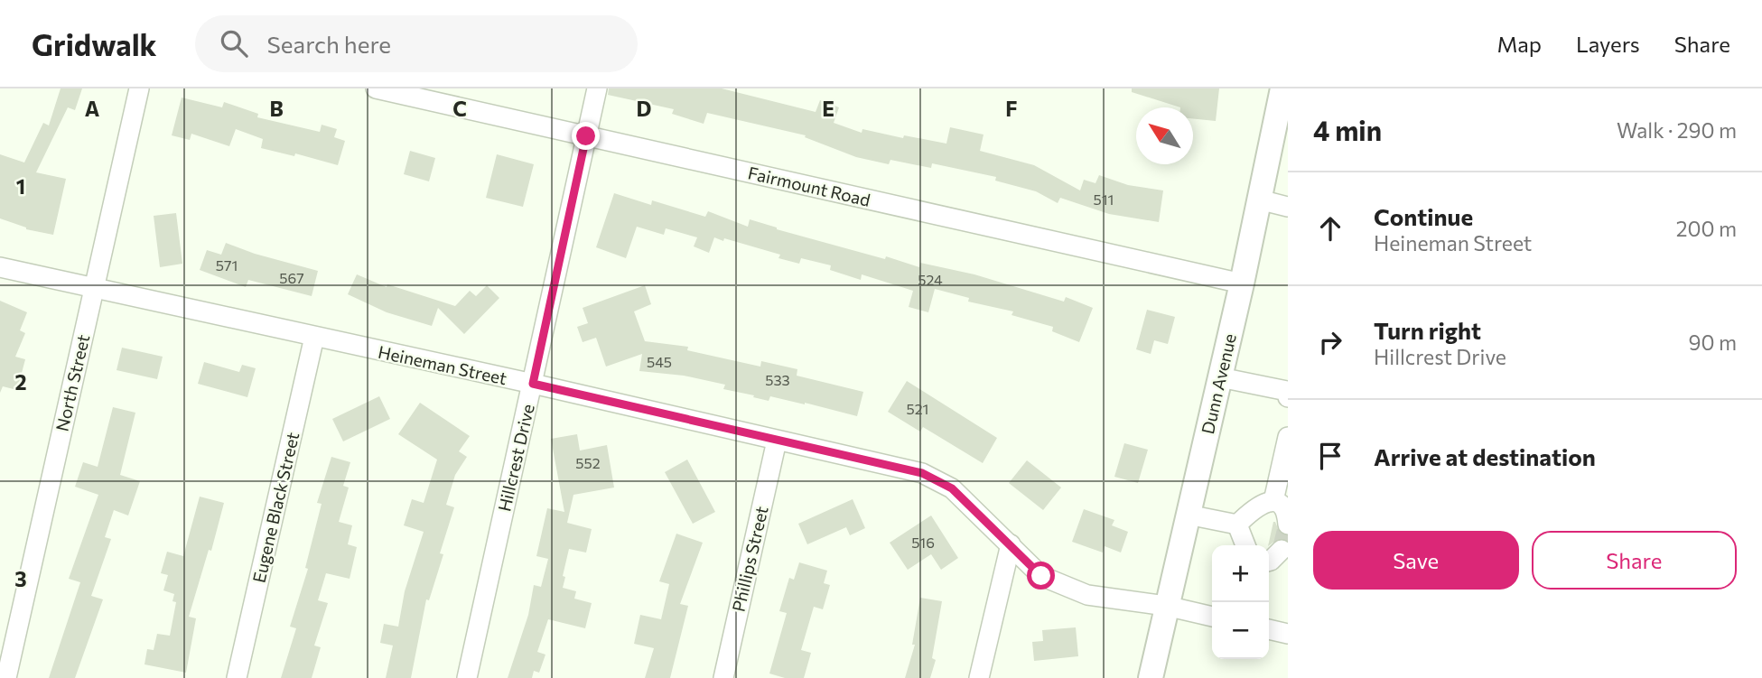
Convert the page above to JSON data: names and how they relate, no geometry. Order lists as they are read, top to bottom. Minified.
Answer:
{"streets":{"main road":["Dunn Avenue"],"street":["Fairmount Road","Heineman Street","North Street","Hillcrest Drive","Eugene Black Street","Phillips Street"]},"crossings":[["Fairmount Road","Dunn Avenue"],["Fairmount Road","Hillcrest Drive"],["Heineman Street","North Street"],["Heineman Street","Dunn Avenue"],["Heineman Street","Hillcrest Drive"],["Heineman Street","Eugene Black Street"],["Heineman Street","Phillips Street"]],"house_numbers":["511","571","567","524","545","533","521","552","516"],"north":"top left","page":{"header":"Gridwalk","search":"Search here","nav":["Map","Layers","Share"],"heading":["4 min","Walk · 290 m"],"list":[["Continue","Heineman Street","200 m"],["Turn right","Hillcrest Drive","90 m"],"Arrive at destination"],"buttons":["Save","Share"],"map_buttons":["+","−"]},"grid":{"columns":["A","B","C","D","E","F"],"rows":["1","2","3"]}}
